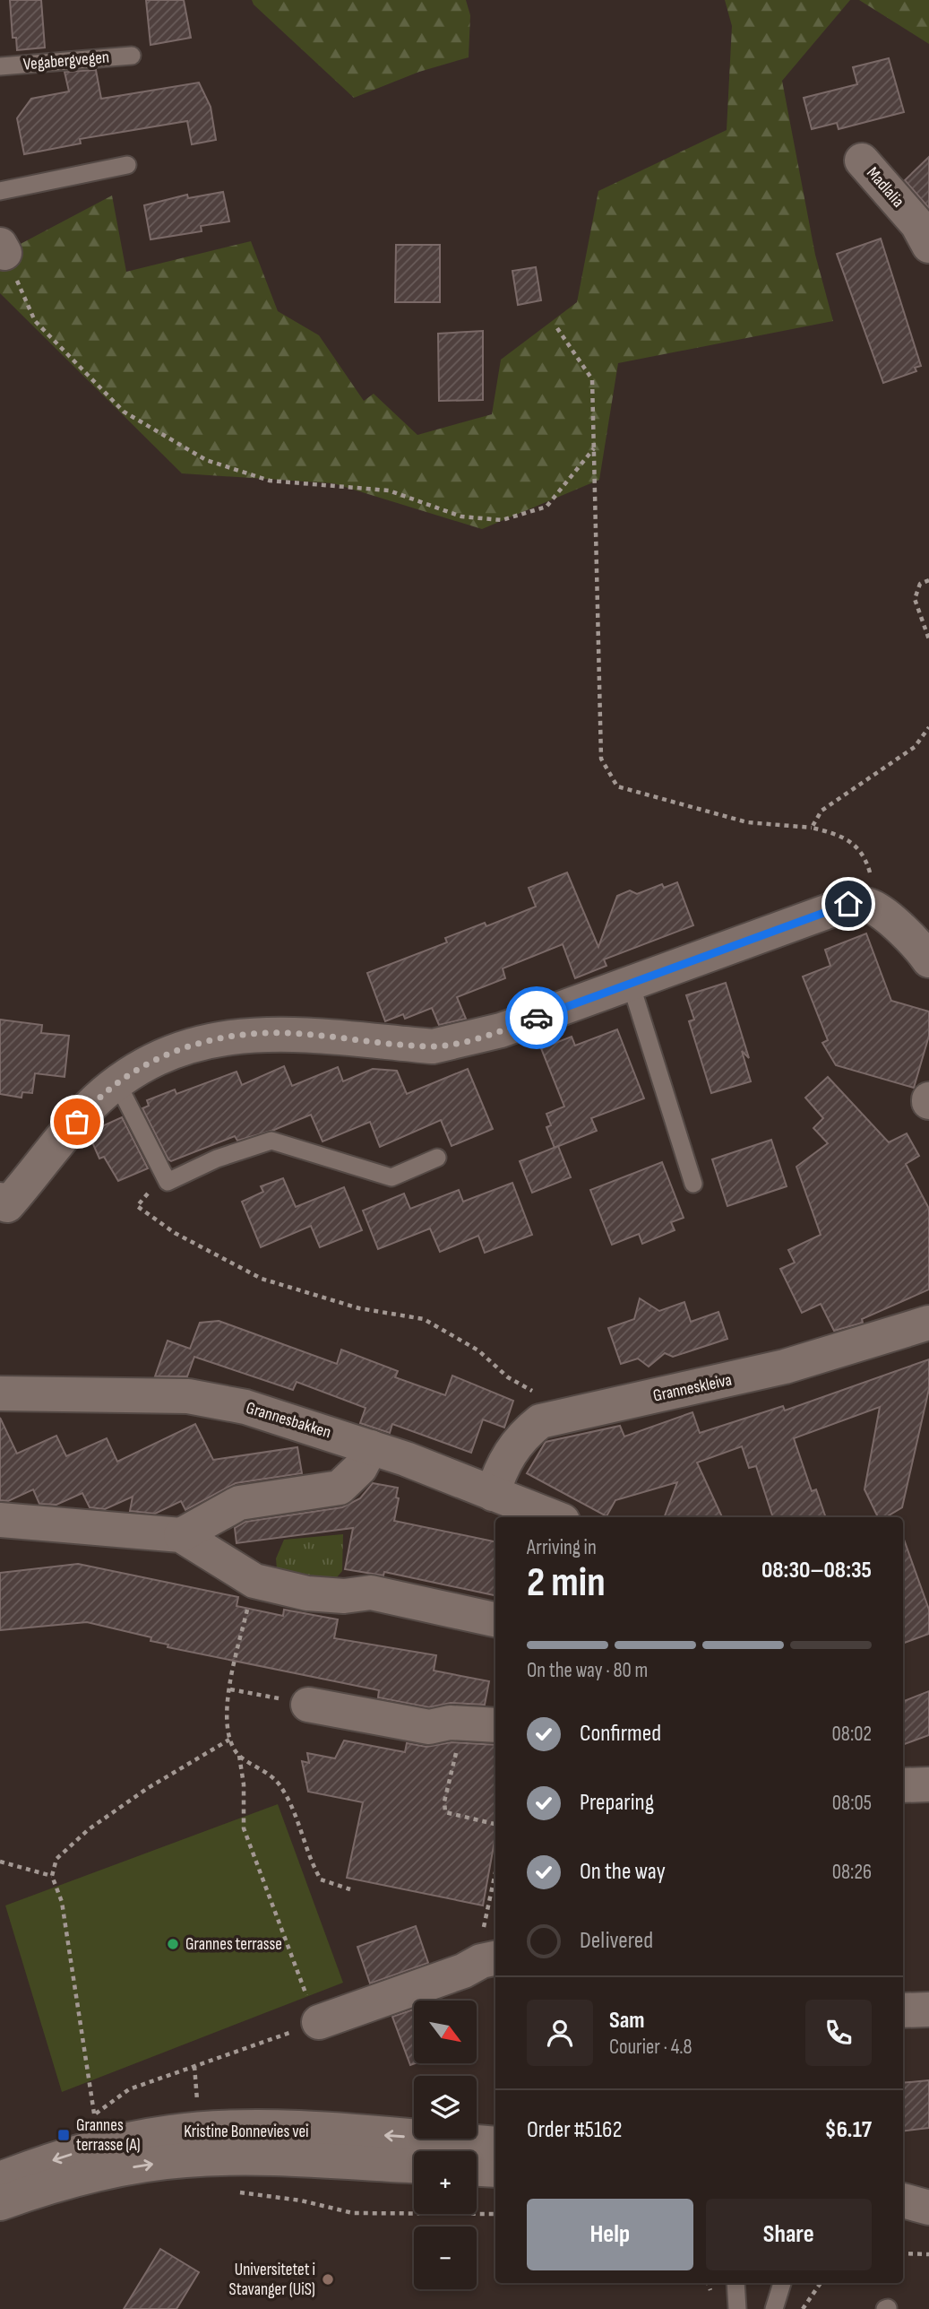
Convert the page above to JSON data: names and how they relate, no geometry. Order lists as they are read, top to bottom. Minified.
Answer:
{"streets":{"street":["Madlalia","Granneskleiva","Grannesbakken","Kristine Bonnevies vei"],"lane":["Vegabergvegen"]},"crossings":[["Granneskleiva","Grannesbakken"]],"places":{"other":["Grannes terrasse","Universitetet i Stavanger (UiS)"],"transit":["Grannes terrasse (A)"]},"north":"bottom right","page":{"heading":["2 min","Arriving in","08:30–08:35"],"panel":["Sam","Courier · 4.8","Order #5162","$6.17"],"bar":"On the way · 80 m","list":[["Confirmed","08:02"],["Preparing","08:05"],["On the way","08:26"],"Delivered"],"map_buttons":["+","−"],"buttons":["Help","Share"]}}
